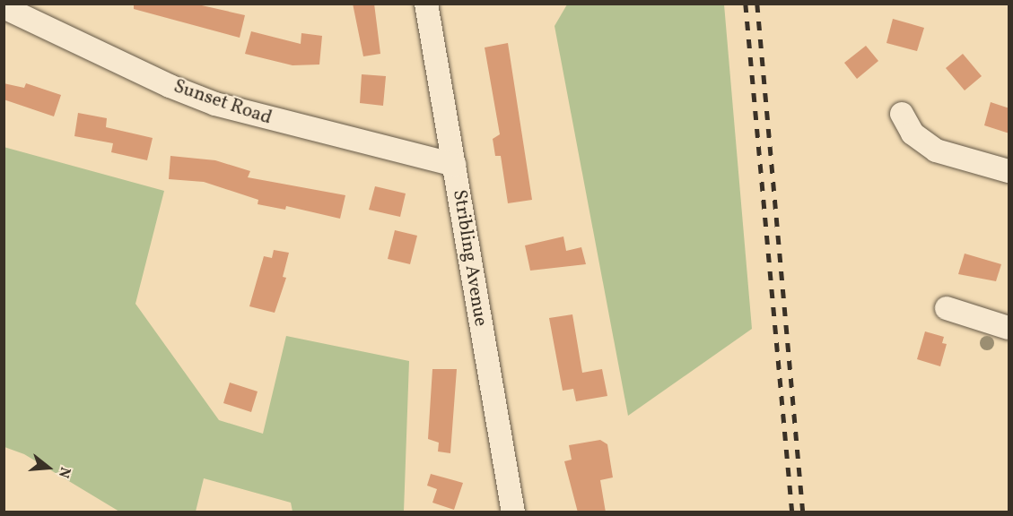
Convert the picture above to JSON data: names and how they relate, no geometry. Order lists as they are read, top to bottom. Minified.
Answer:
{"streets":{"street":["Sunset Road","Stribling Avenue"]},"crossings":[["Sunset Road","Stribling Avenue"]],"north":"right"}
